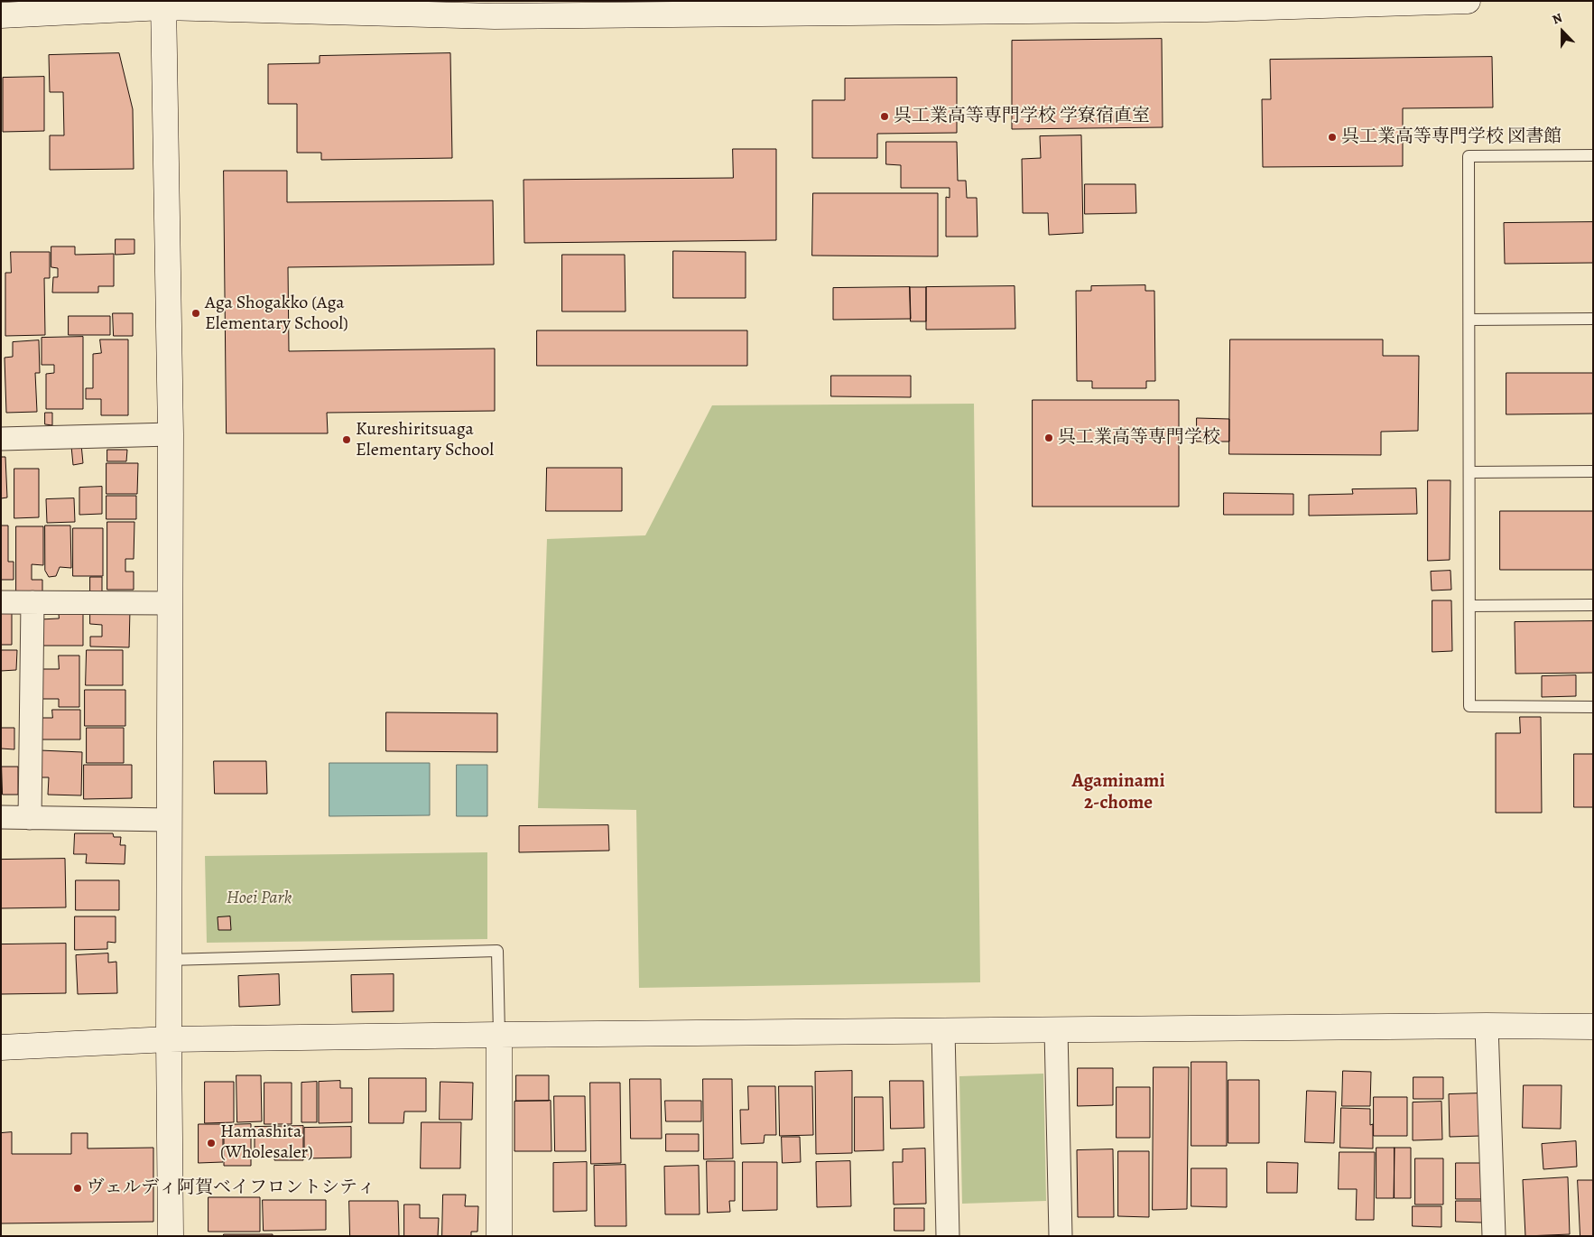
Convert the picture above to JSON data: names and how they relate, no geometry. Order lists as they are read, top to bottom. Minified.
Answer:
{"districts":["Agaminami 2-chome"],"parks":["Hoei Park"],"places":["呉工業高等専門学校 学寮宿直室","呉工業高等専門学校 図書館","Aga Shogakko (Aga Elementary School)","呉工業高等専門学校","Kureshiritsuaga Elementary School","Hamashita (Wholesaler)","ヴェルディ阿賀ベイフロントシティ"],"north":"top"}
